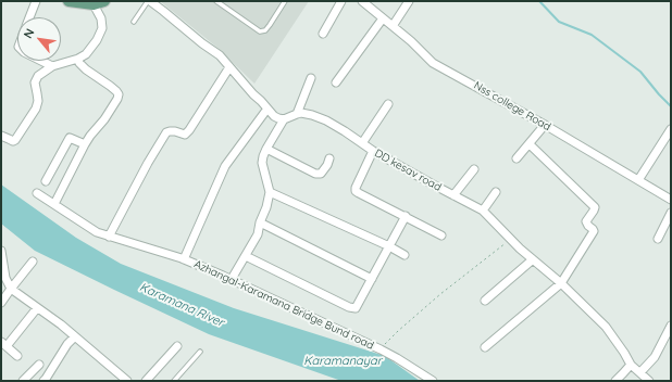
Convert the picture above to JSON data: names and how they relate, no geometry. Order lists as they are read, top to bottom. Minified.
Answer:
{"streets":{"street":["Nss college Road","DD kesav road","Azhangal-Karamana Bridge Bund road"]},"water":["Karamana River","Karamanayar"],"north":"top left"}
